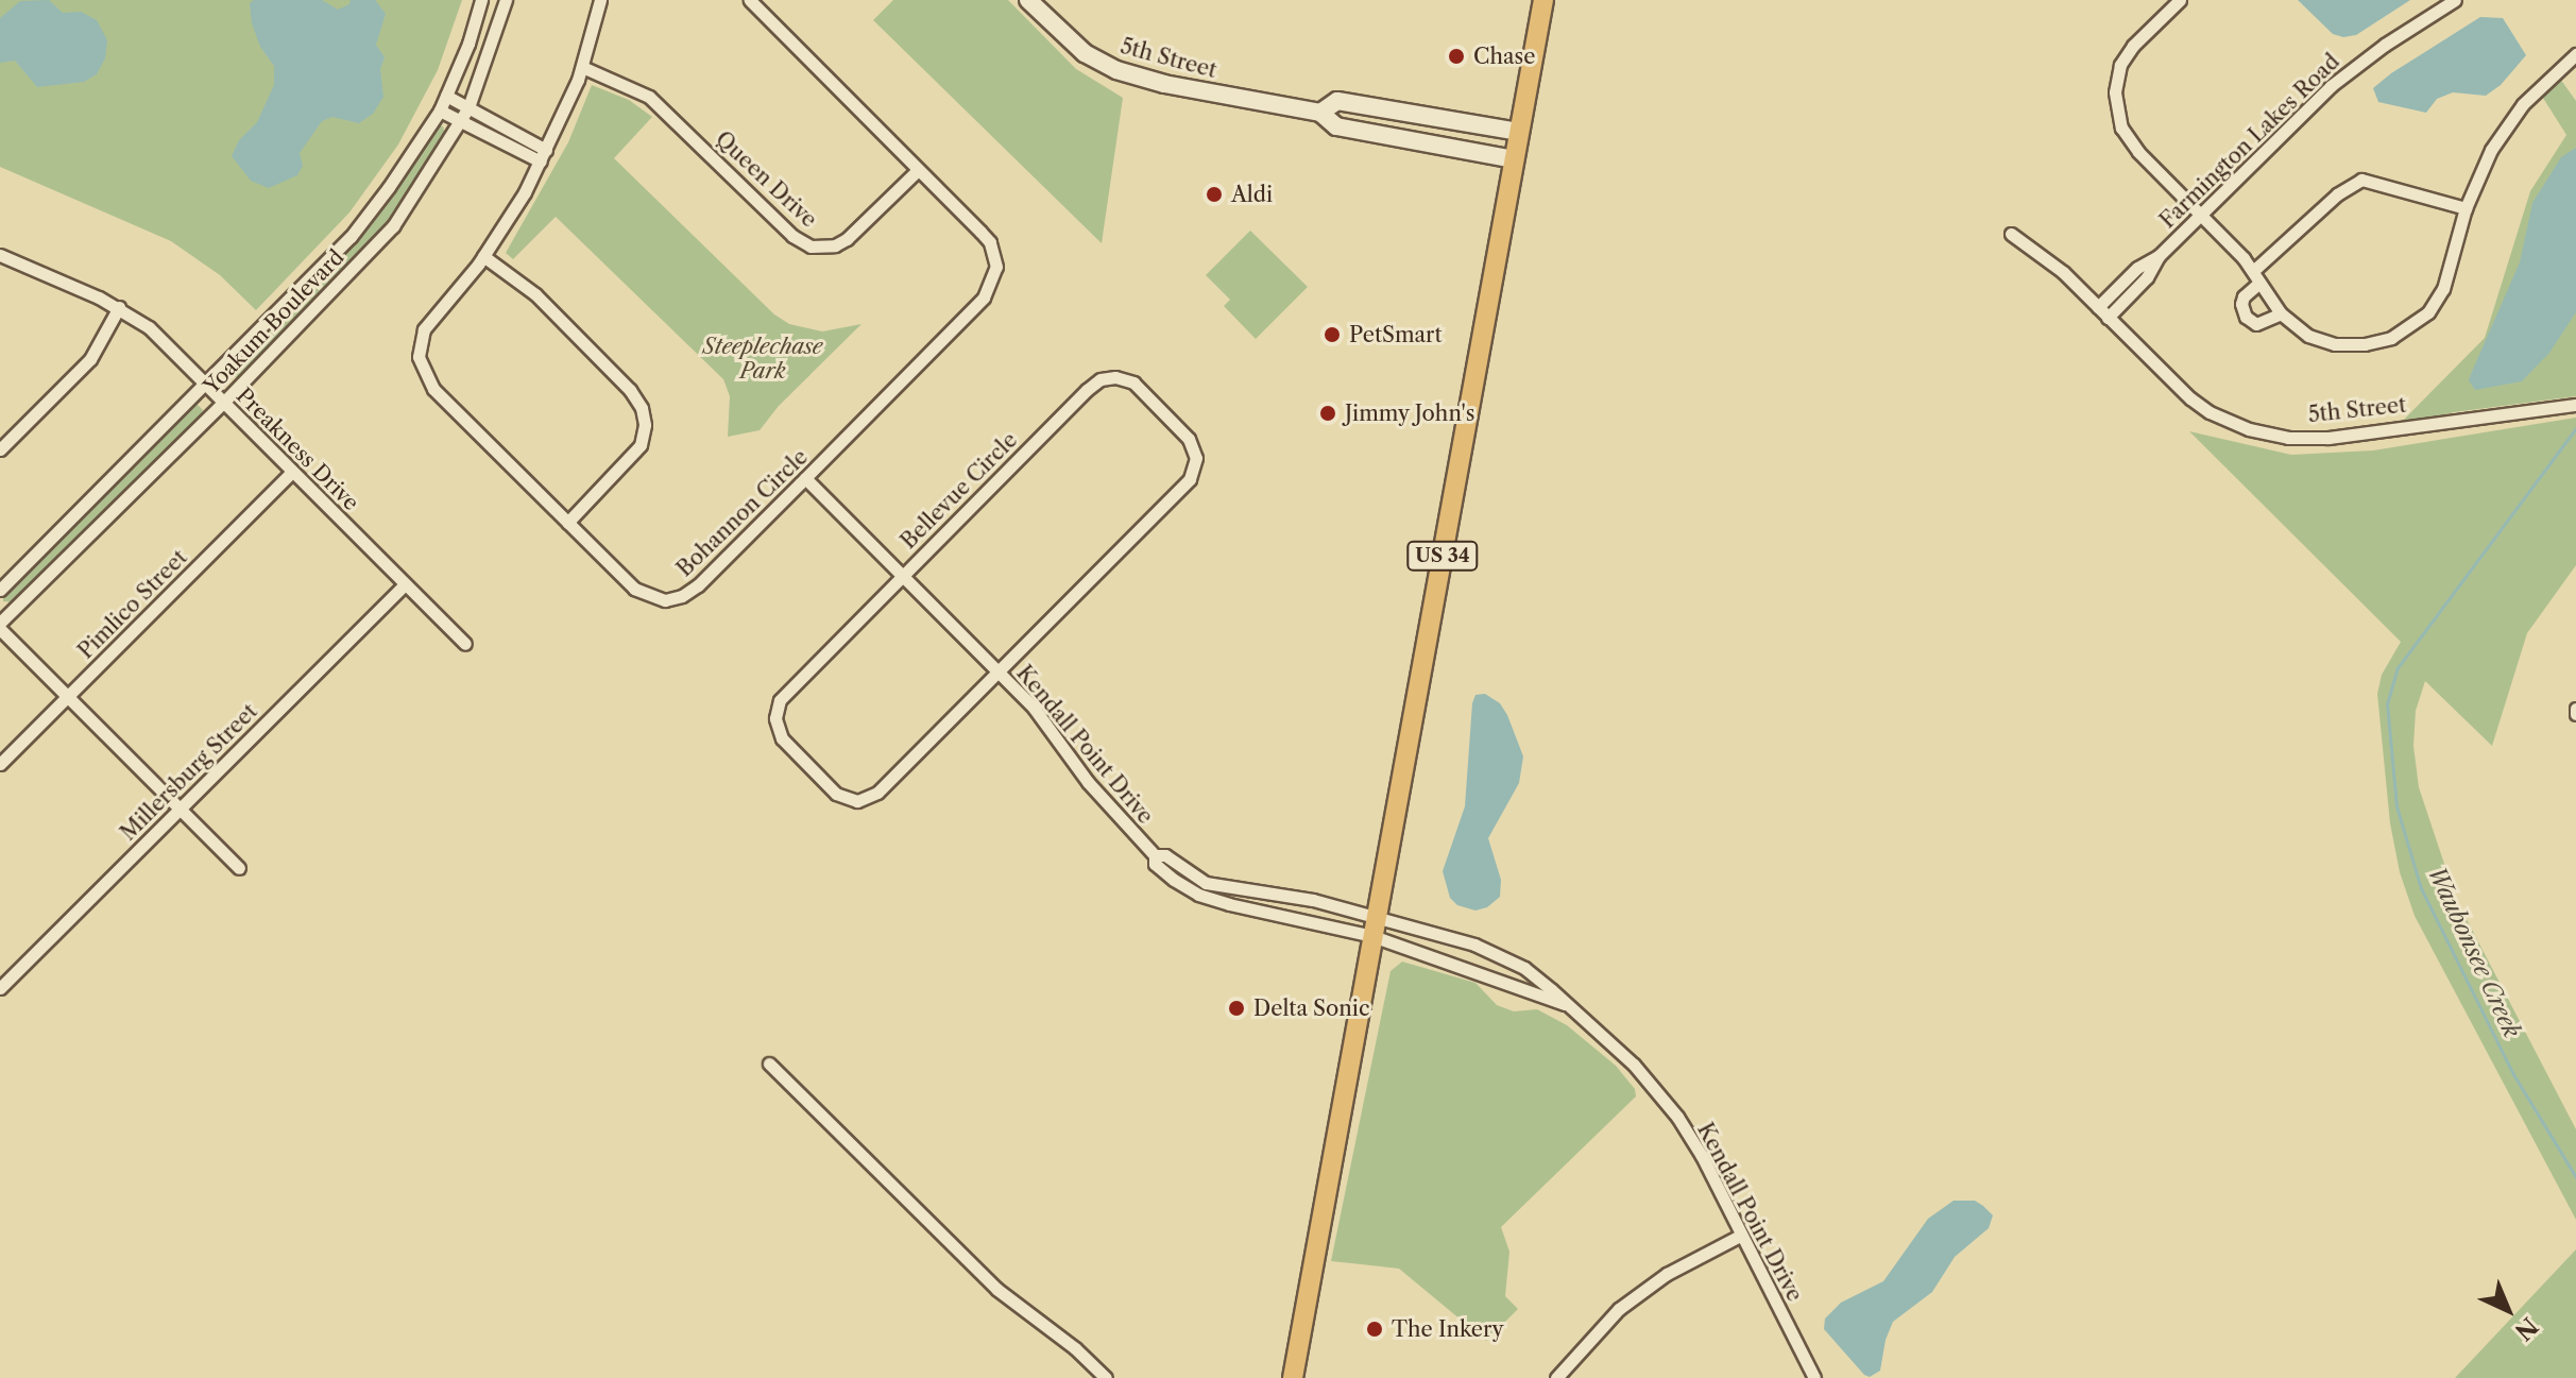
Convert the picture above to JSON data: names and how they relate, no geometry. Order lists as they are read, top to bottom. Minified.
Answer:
{"streets":{"main road":["US 34"],"street":["5th Street","Farmington Lakes Road","Queen Drive","Yoakum Boulevard","Preakness Drive","Bellevue Circle","Bohannon Circle","Pimlico Street","Kendall Point Drive","Millersburg Street"]},"crossings":[["5th Street","Farmington Lakes Road"],["5th Street","US 34"],["Queen Drive","Bohannon Circle"],["Yoakum Boulevard","Preakness Drive"],["Preakness Drive","Pimlico Street"],["Preakness Drive","Millersburg Street"],["Bellevue Circle","Kendall Point Drive"],["Bohannon Circle","Kendall Point Drive"],["US 34","Kendall Point Drive"]],"water":["Waubonsee Creek"],"parks":["Steeplechase Park"],"places":["Chase","Aldi","PetSmart","Jimmy John's","Delta Sonic","The Inkery"],"north":"bottom right"}
